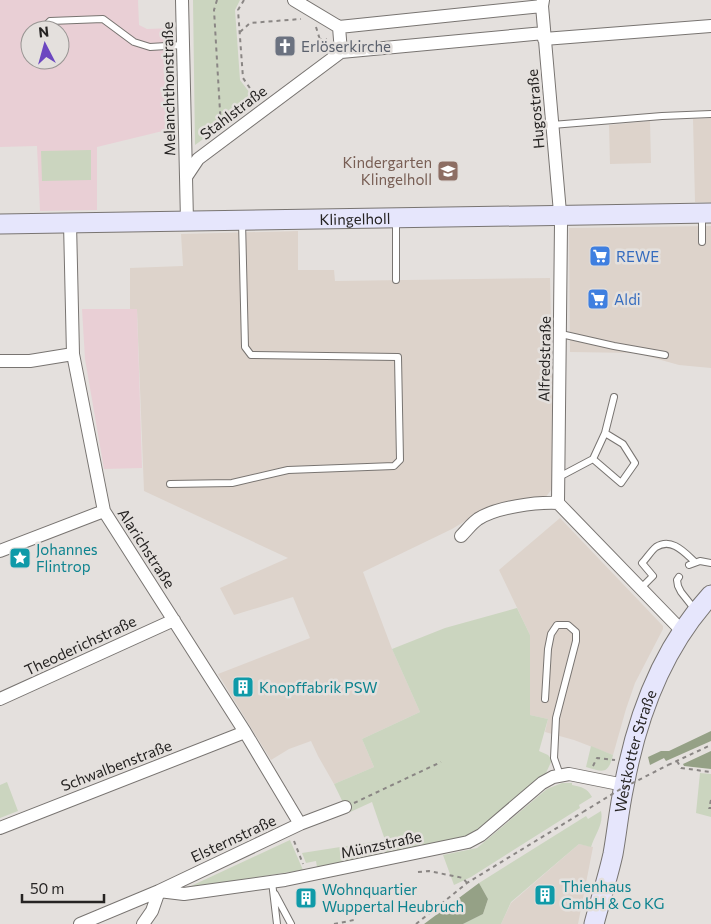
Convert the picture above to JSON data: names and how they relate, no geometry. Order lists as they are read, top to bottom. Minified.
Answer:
{"streets":{"street":["Melanchthonstraße","Hugostraße","Stahlstraße","Klingelholl","Alfredstraße","Alarichstraße","Theoderichstraße","Westkotter Straße","Schwalbenstraße","Elsternstraße","Münzstraße"]},"crossings":[["Melanchthonstraße","Stahlstraße"],["Hugostraße","Klingelholl"],["Hugostraße","Alfredstraße"],["Klingelholl","Alfredstraße"],["Klingelholl","Alarichstraße"],["Alarichstraße","Theoderichstraße"],["Alarichstraße","Schwalbenstraße"],["Alarichstraße","Elsternstraße"],["Elsternstraße","Münzstraße"]],"places":{"church":["Erlöserkirche"],"school or university":["Kindergarten Klingelholl"],"supermarket":["REWE","Aldi"],"place":["Johannes Flintrop"],"building":["Knopffabrik PSW","Thienhaus GmbH & Co KG","Wohnquartier Wuppertal Heubruch"]},"scale_bar":"50 m","north":"top"}
